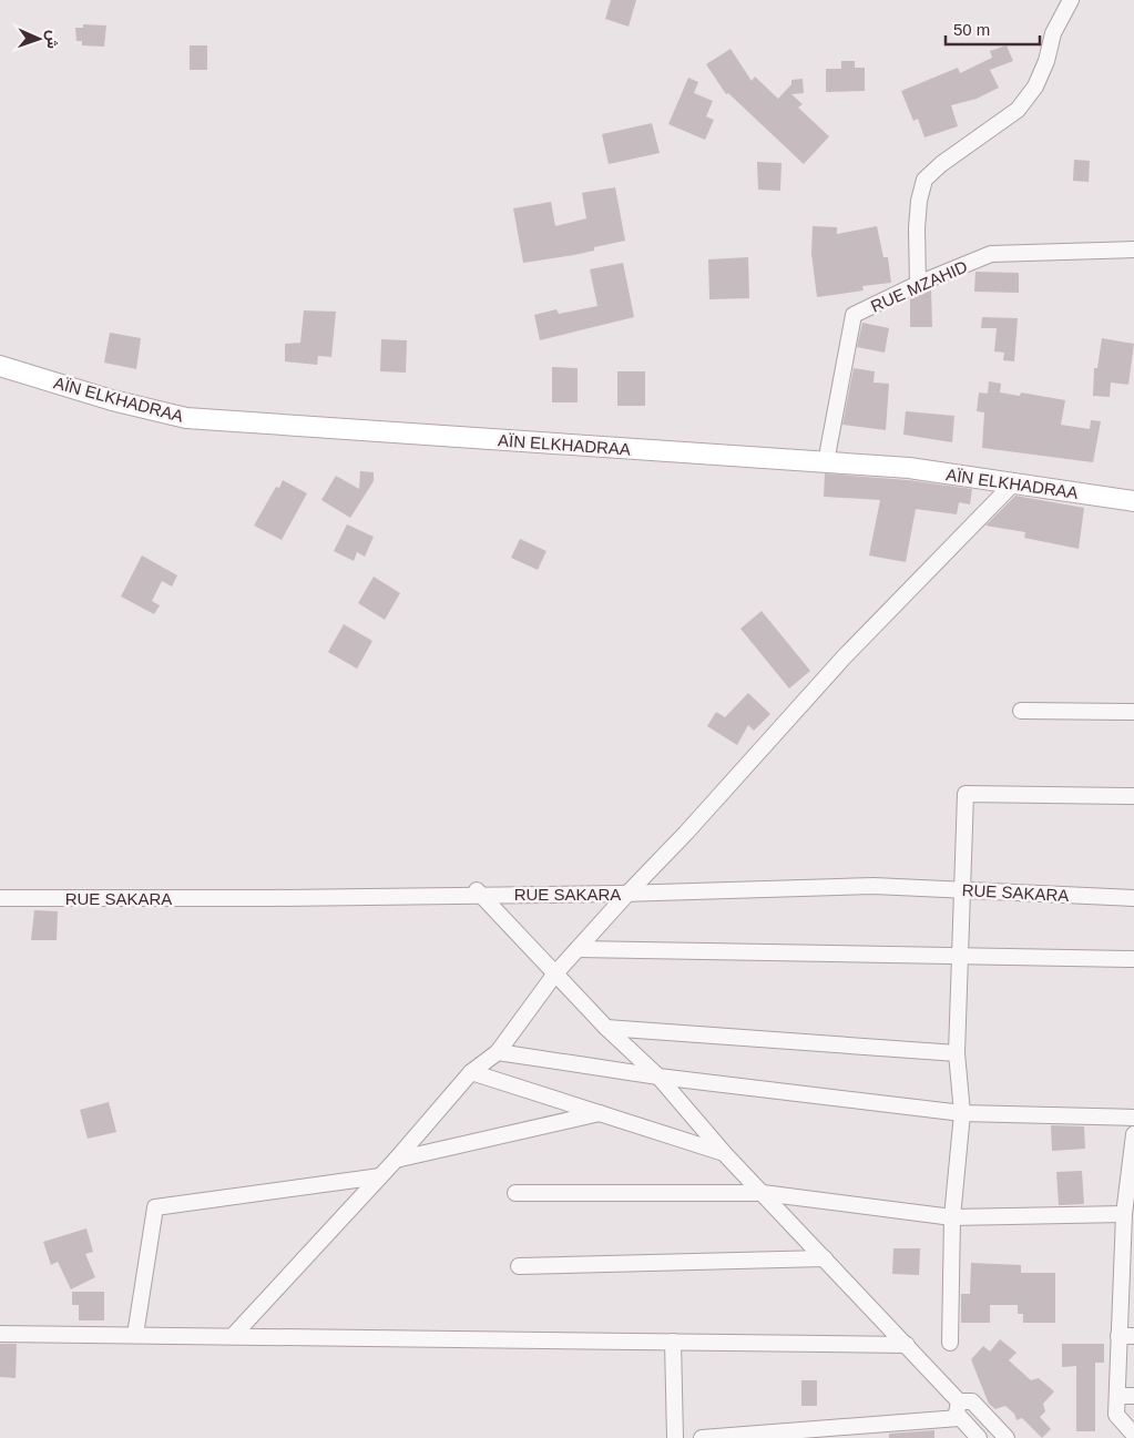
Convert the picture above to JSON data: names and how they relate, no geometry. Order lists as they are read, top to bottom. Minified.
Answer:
{"streets":{"main road":["AÏN ELKHADRAA"],"street":["RUE MZAHID","RUE SAKARA"]},"crossings":[["RUE MZAHID","AÏN ELKHADRAA"]],"scale_bar":"50 m","north":"right"}
